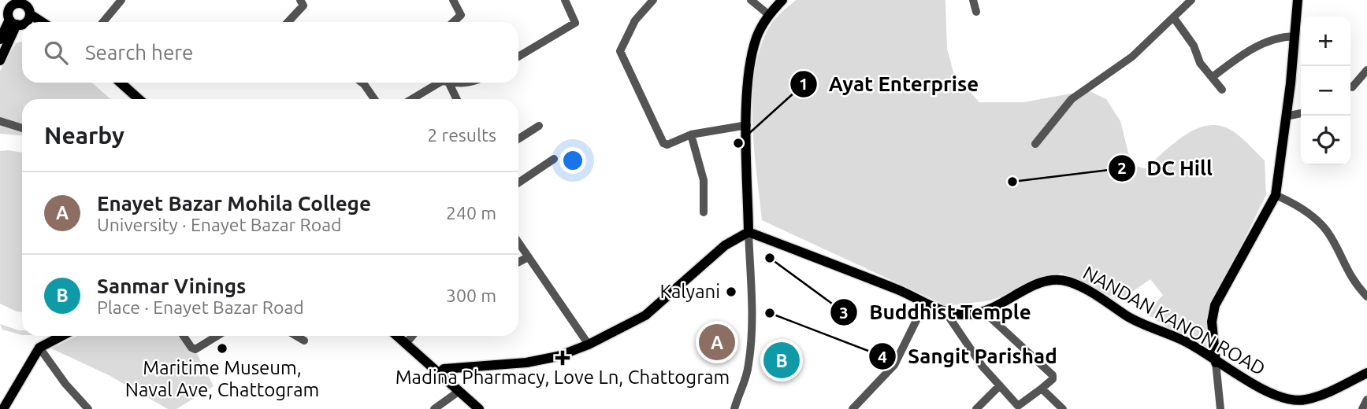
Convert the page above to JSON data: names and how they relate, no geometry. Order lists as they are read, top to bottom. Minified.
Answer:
{"streets":{"main road":["NANDAN KANON ROAD"]},"places":{"other":["Ayat Enterprise","DC Hill","Buddhist Temple","Kalyani","Sangit Parishad","Maritime Museum, Naval Ave, Chattogram"],"health":["Madina Pharmacy, Love Ln, Chattogram"]},"page":{"map_buttons":["+","−"],"search":"Search here","heading":["Nearby","2 results"],"list":[{"mark":"A","name":"Enayet Bazar Mohila College","note":"University · Enayet Bazar Road","value":"240 m"},{"mark":"B","name":"Sanmar Vinings","note":"Place · Enayet Bazar Road","value":"300 m"}],"pins":["A","B"]}}
